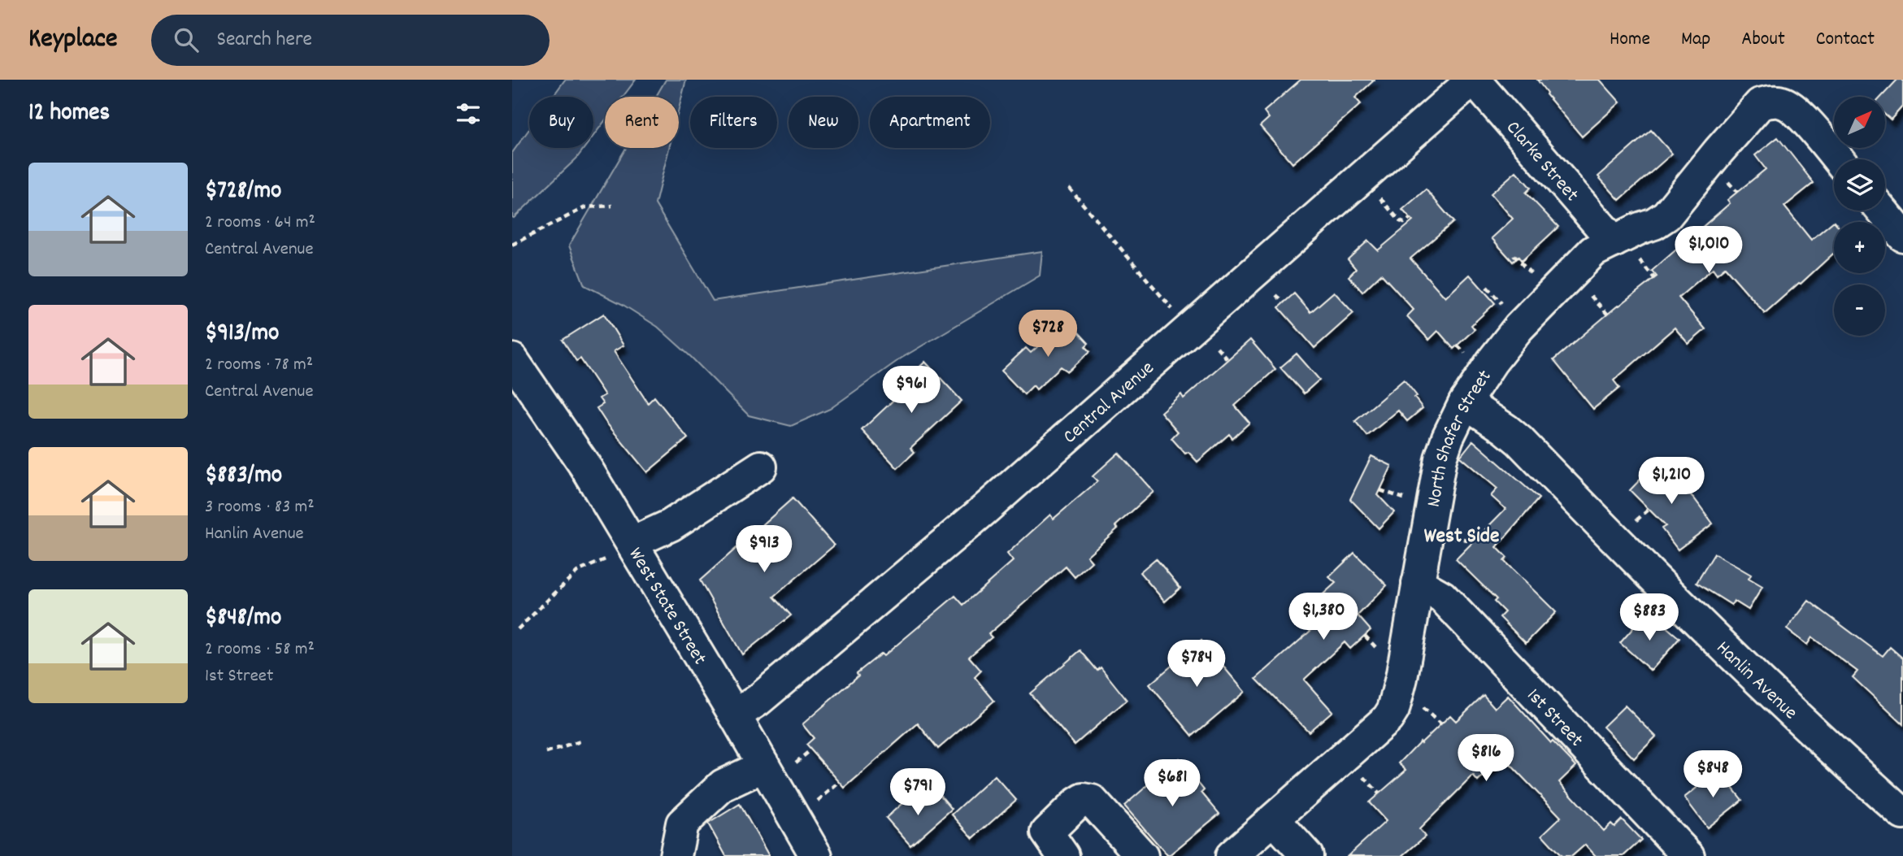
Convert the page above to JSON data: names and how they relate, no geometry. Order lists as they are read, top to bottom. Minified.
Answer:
{"streets":{"street":["Clarke Street","Central Avenue","North Shafer Street","West State Street","Hanlin Avenue","1st Street"]},"crossings":[["Clarke Street","Central Avenue"],["Clarke Street","North Shafer Street"],["Central Avenue","West State Street"],["North Shafer Street","Hanlin Avenue"],["North Shafer Street","1st Street"]],"districts":["West Side"],"north":"top right","page":{"header":"Keyplace","search":"Search here","nav":["Home","Map","About","Contact"],"heading":"12 homes","map_buttons":["+","−"],"chip":["Buy","Rent","Filters","New","Apartment"],"list":[{"name":"$728/mo","note":"2 rooms · 64 m² · Central Avenue"},{"name":"$913/mo","note":"2 rooms · 78 m² · Central Avenue"},{"name":"$883/mo","note":"3 rooms · 83 m² · Hanlin Avenue"},{"name":"$848/mo","note":"2 rooms · 58 m² · 1st Street"}],"price":["$1,010","$728","$961","$1,210","$913","$1,380","$883","$784","$816","$848","$681","$791"]}}
